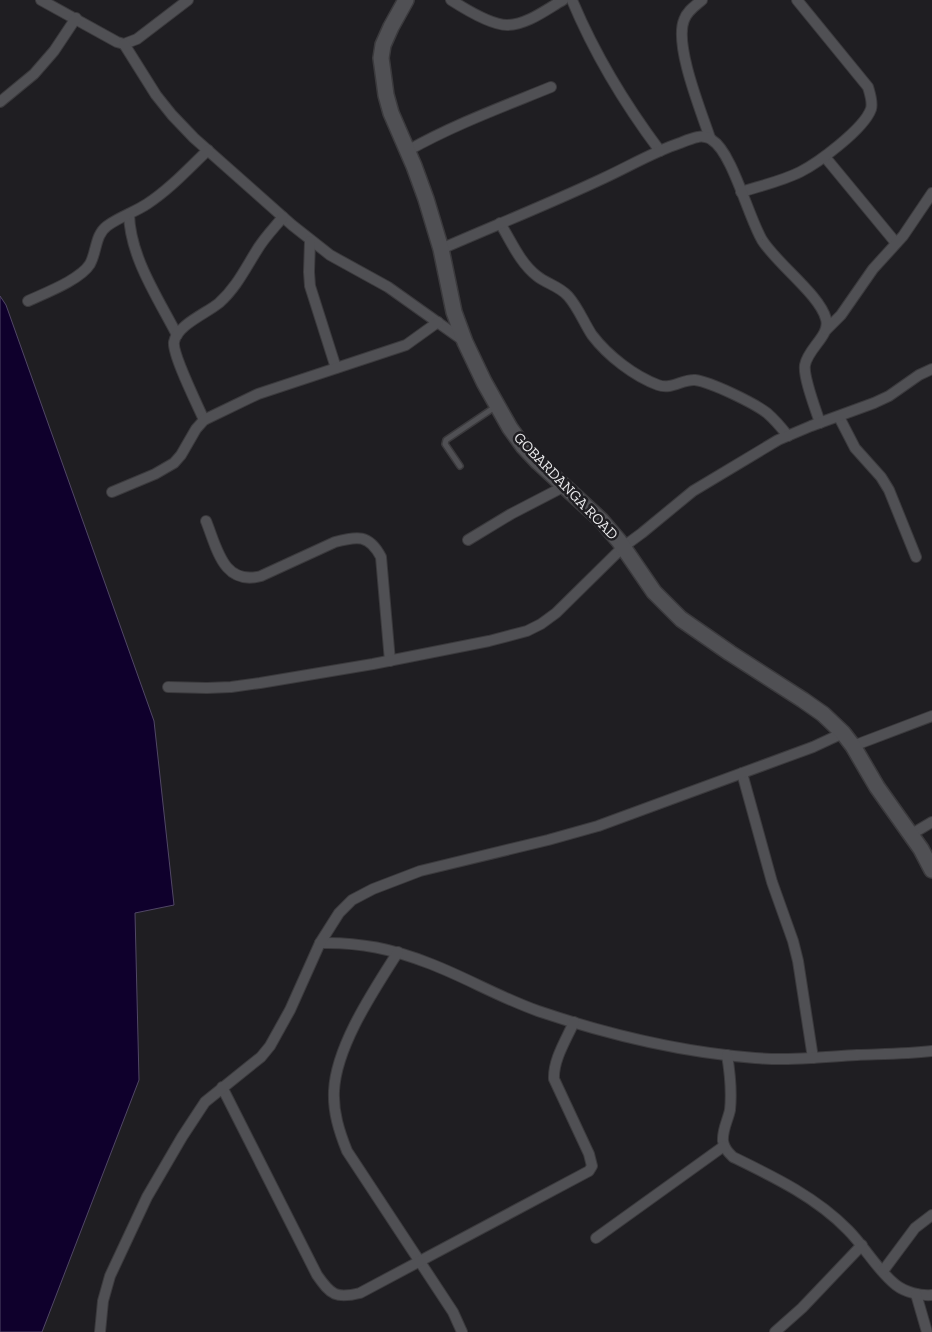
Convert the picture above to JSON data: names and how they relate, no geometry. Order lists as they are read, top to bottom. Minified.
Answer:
{"streets":{"main road":["GOBARDANGA ROAD"]}}
